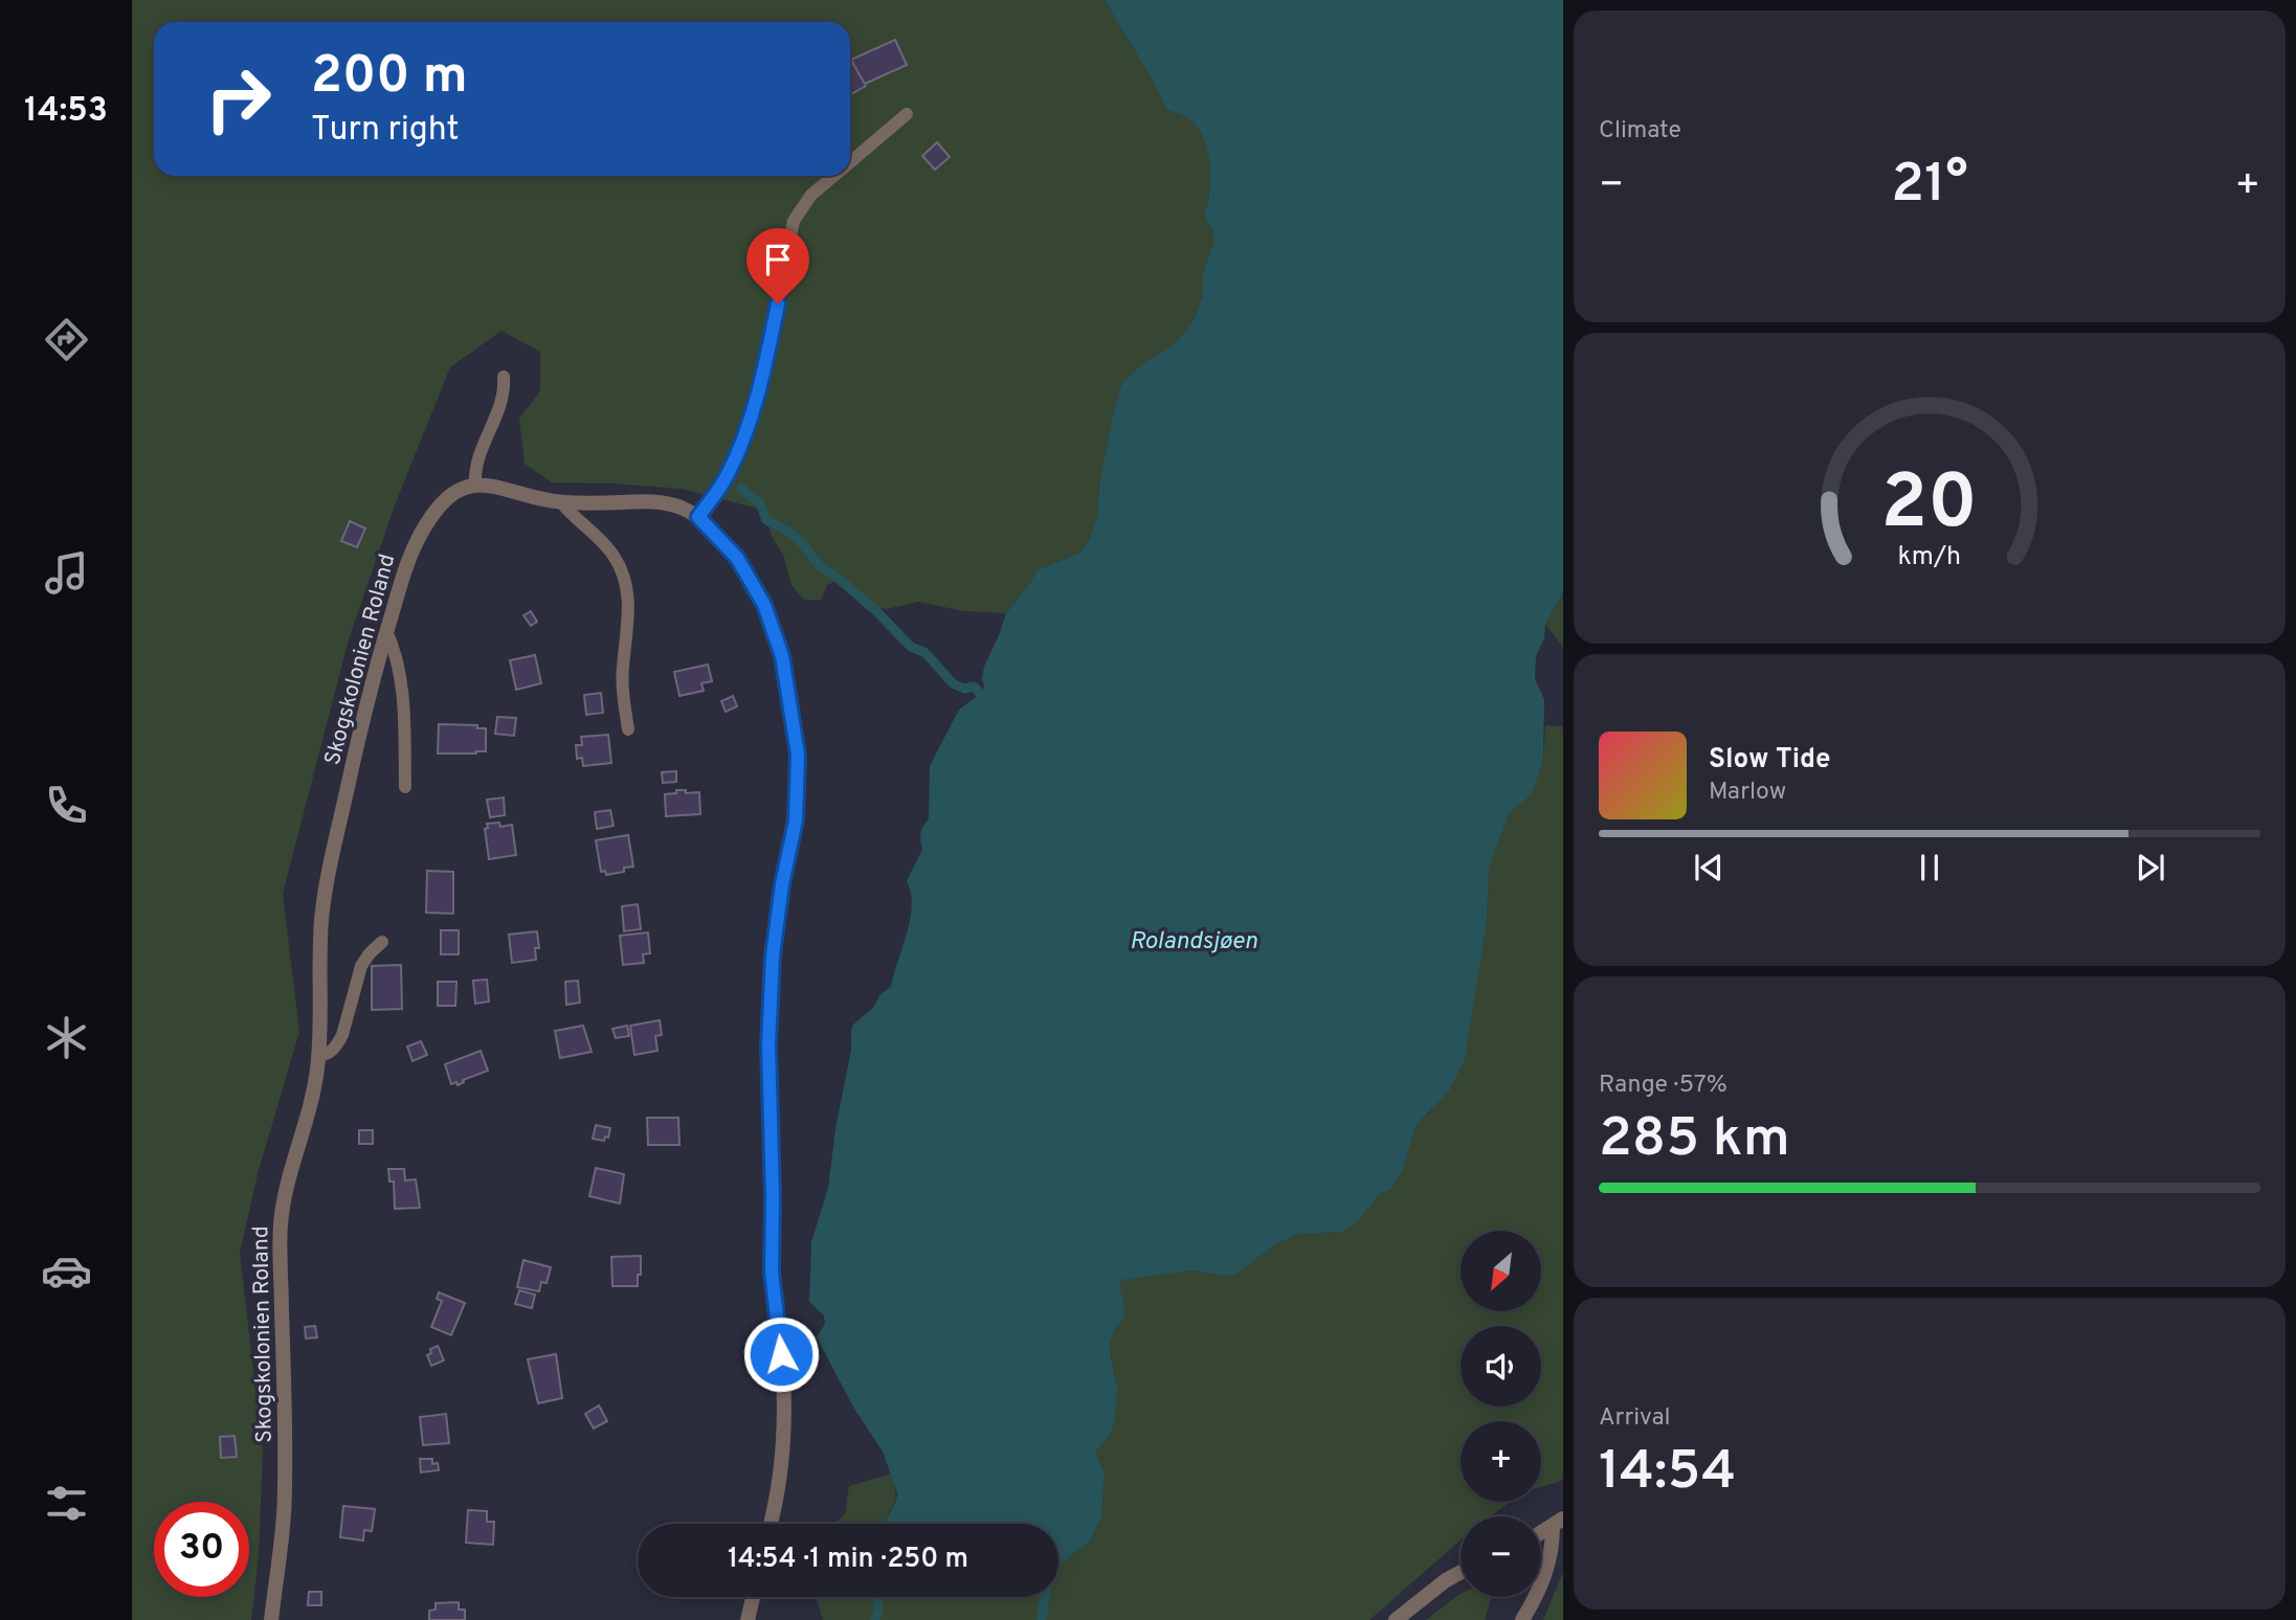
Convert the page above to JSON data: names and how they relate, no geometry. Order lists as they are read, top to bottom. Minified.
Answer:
{"streets":{"street":["Skogskolonien Roland"]},"water":["Rolandsjøen"],"north":"bottom left","page":{"tabs":"14:53","tile":["Climate",["Range · 57%","285 km"],["Arrival","14:54"]],"turn":["200 m","Turn right"],"heat":["−","21°","+"],"song":["Slow Tide","Marlow"],"map_buttons":["+","−"],"limit":"30","trip":"14:54 · 1 min · 250 m","gauge":["20","km/h"]}}
